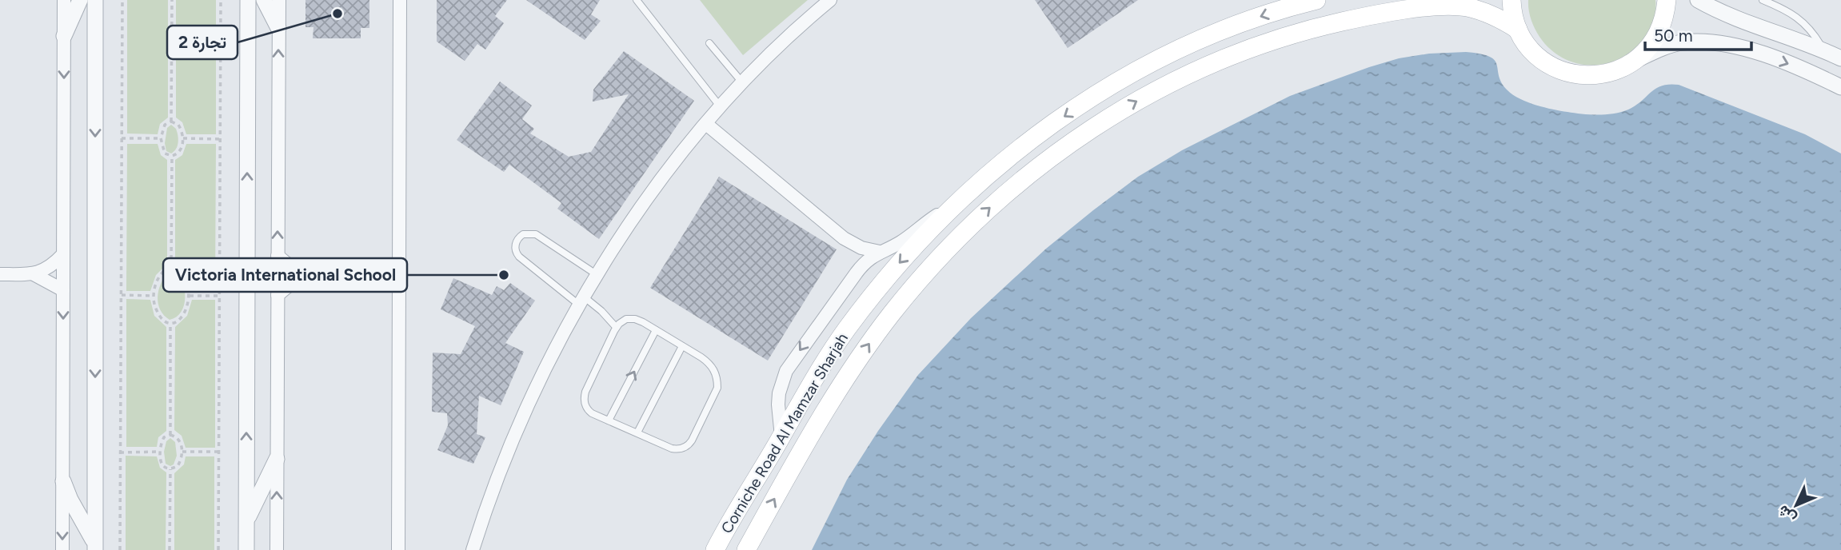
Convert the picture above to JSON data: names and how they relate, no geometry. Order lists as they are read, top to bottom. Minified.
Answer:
{"streets":{"main road":["Corniche Road Al Mamzar Sharjah"]},"places":["تجارة 2","Victoria International School"],"scale_bar":"50 m","north":"bottom left"}
